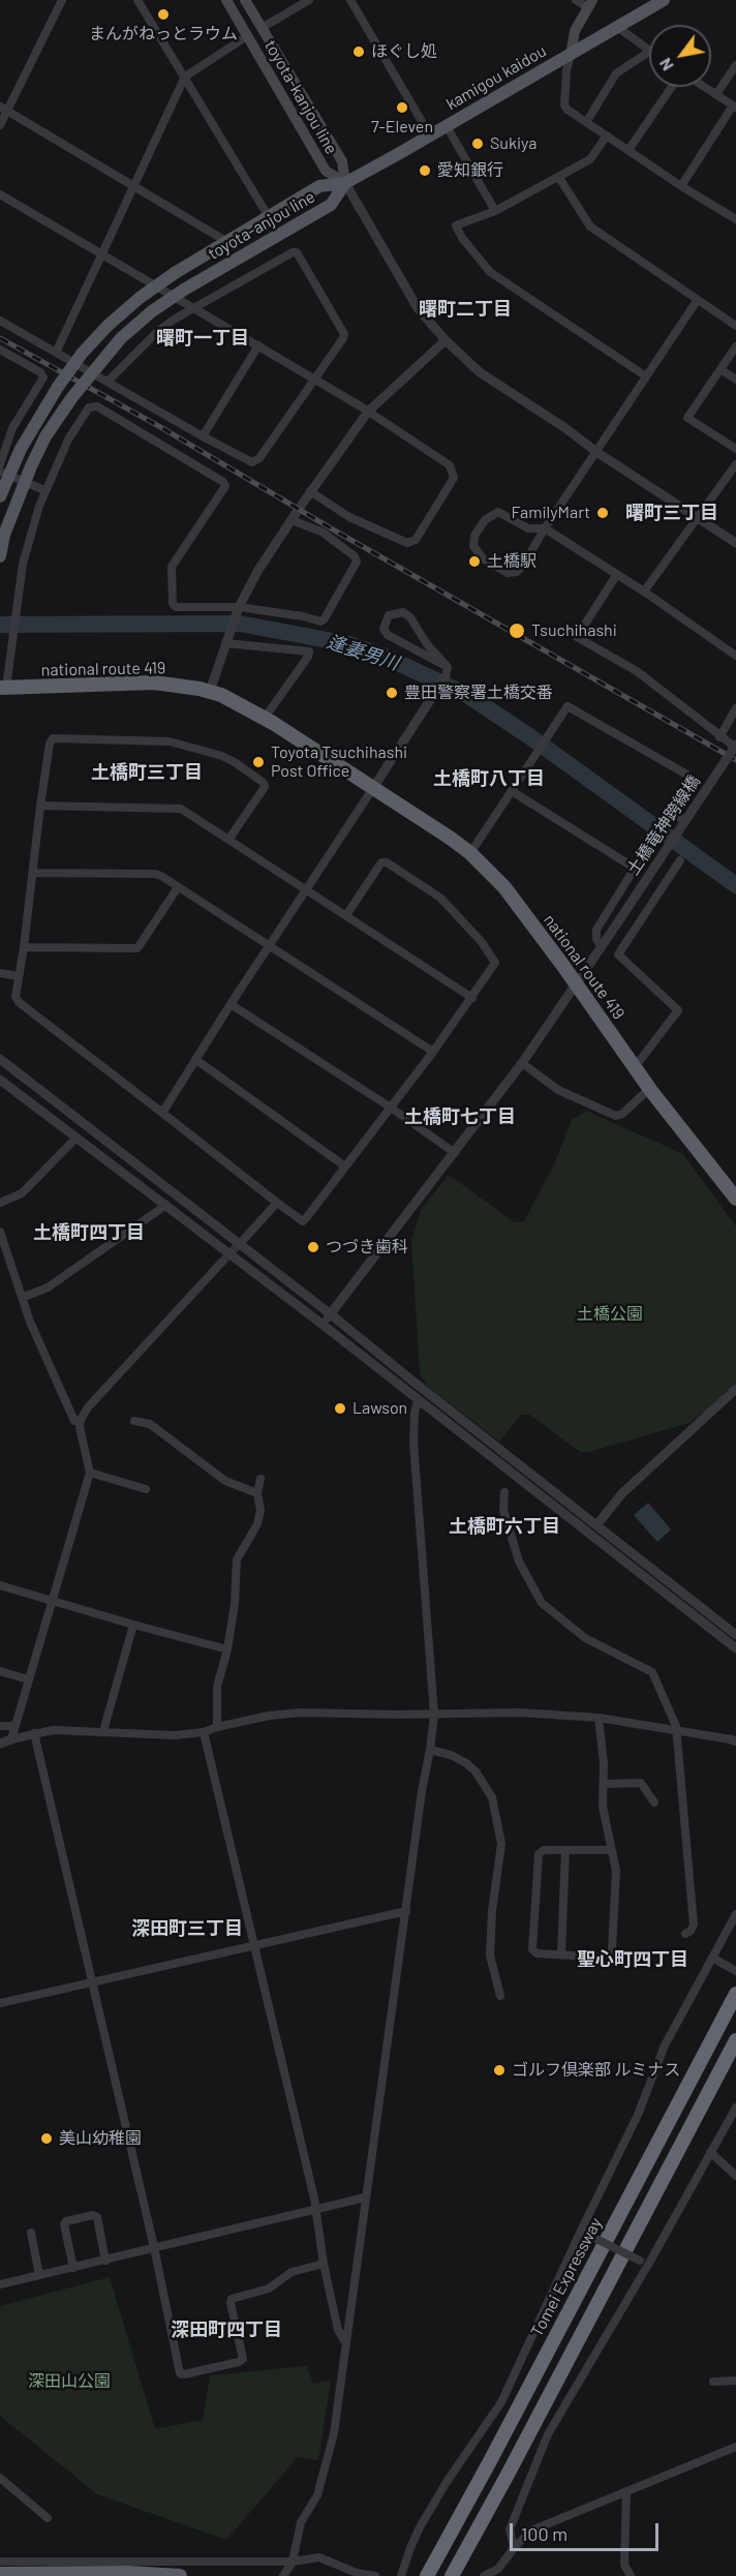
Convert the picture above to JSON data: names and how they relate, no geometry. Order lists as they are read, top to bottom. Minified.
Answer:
{"streets":{"highway":["national route 419","Tomei Expressway"],"main road":["kamigou kaidou","toyota-kanjou line","toyota-anjou line"],"street":["土橋竜神跨線橋"]},"crossings":[["kamigou kaidou","toyota-kanjou line"],["kamigou kaidou","toyota-anjou line"],["toyota-kanjou line","toyota-anjou line"],["national route 419","土橋竜神跨線橋"]],"districts":["曙町二丁目","曙町一丁目","曙町三丁目","土橋町三丁目","土橋町八丁目","土橋町七丁目","土橋町四丁目","土橋町六丁目","深田町三丁目","聖心町四丁目","深田町四丁目"],"water":["逢妻男川"],"parks":["土橋公園","深田山公園"],"places":["まんがねっとラウム","ほぐし処","7-Eleven","Sukiya","愛知銀行","FamilyMart","土橋駅","Tsuchihashi","豊田警察署土橋交番","Toyota Tsuchihashi Post Office","つづき歯科","Lawson","ゴルフ倶楽部 ルミナス","美山幼稚園"],"scale_bar":"100 m","north":"bottom left"}
